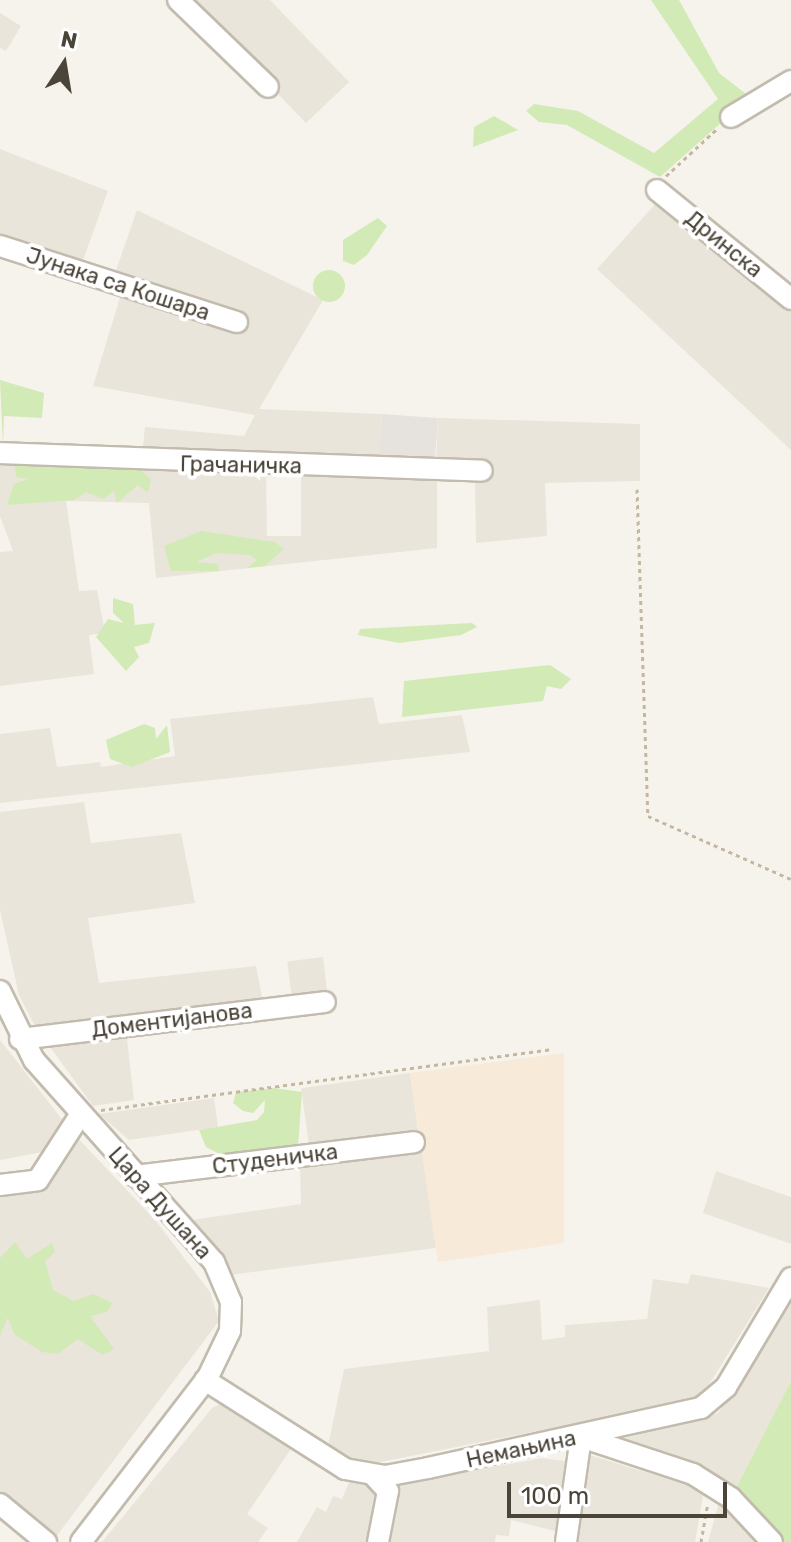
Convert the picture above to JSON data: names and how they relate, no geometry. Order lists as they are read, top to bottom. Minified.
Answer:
{"streets":{"street":["Дринска","Јунака са Кошара","Грачаничка","Доментијанова","Студеничка","Цара Душана","Немањина"]},"crossings":[["Доментијанова","Цара Душана"],["Студеничка","Цара Душана"],["Цара Душана","Немањина"]],"scale_bar":"100 m","north":"top"}
